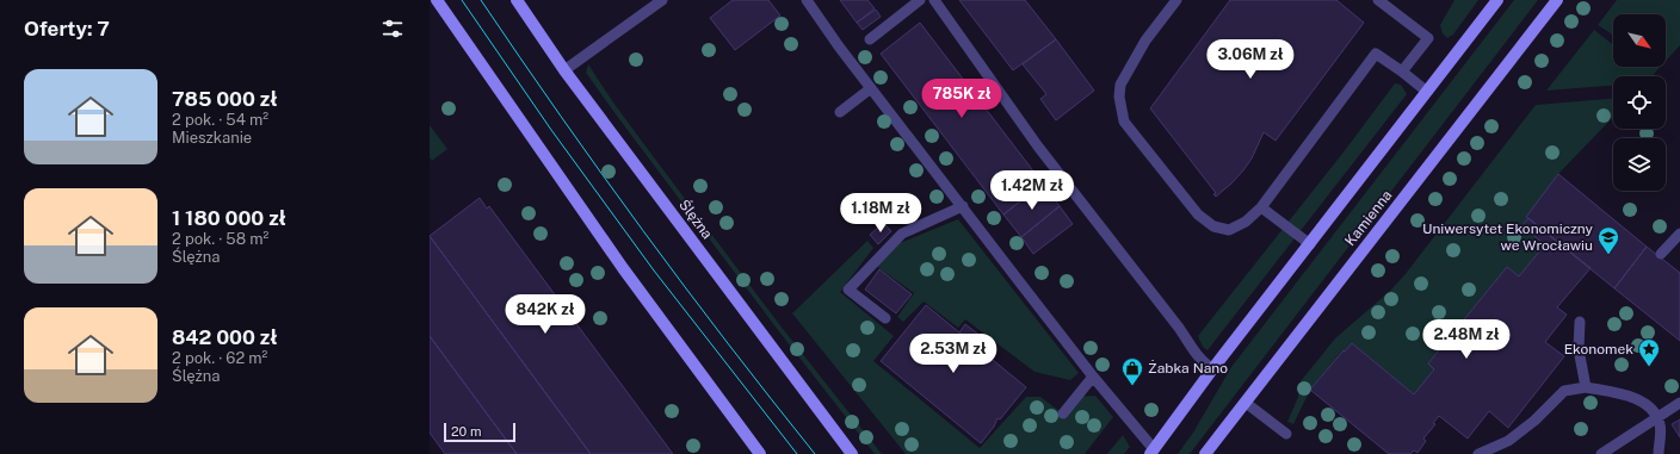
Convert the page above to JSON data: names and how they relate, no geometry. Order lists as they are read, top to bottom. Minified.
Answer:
{"streets":{"street":["Kamienna","Ślężna"]},"places":{"school or university":["Uniwersytet Ekonomiczny we Wrocławiu"],"place":["Ekonomek"],"shop":["Żabka Nano"]},"scale_bar":"20 m","north":"bottom right","page":{"heading":"Oferty: 7","price":["3.06M zł","785K zł","1.42M zł","1.18M zł","842K zł","2.48M zł","2.53M zł"],"list":[{"name":"785 000 zł","note":"2 pok. · 54 m² · Mieszkanie"},{"name":"1 180 000 zł","note":"2 pok. · 58 m² · Ślężna"},{"name":"842 000 zł","note":"2 pok. · 62 m² · Ślężna"}],"scale":"20 m"}}
